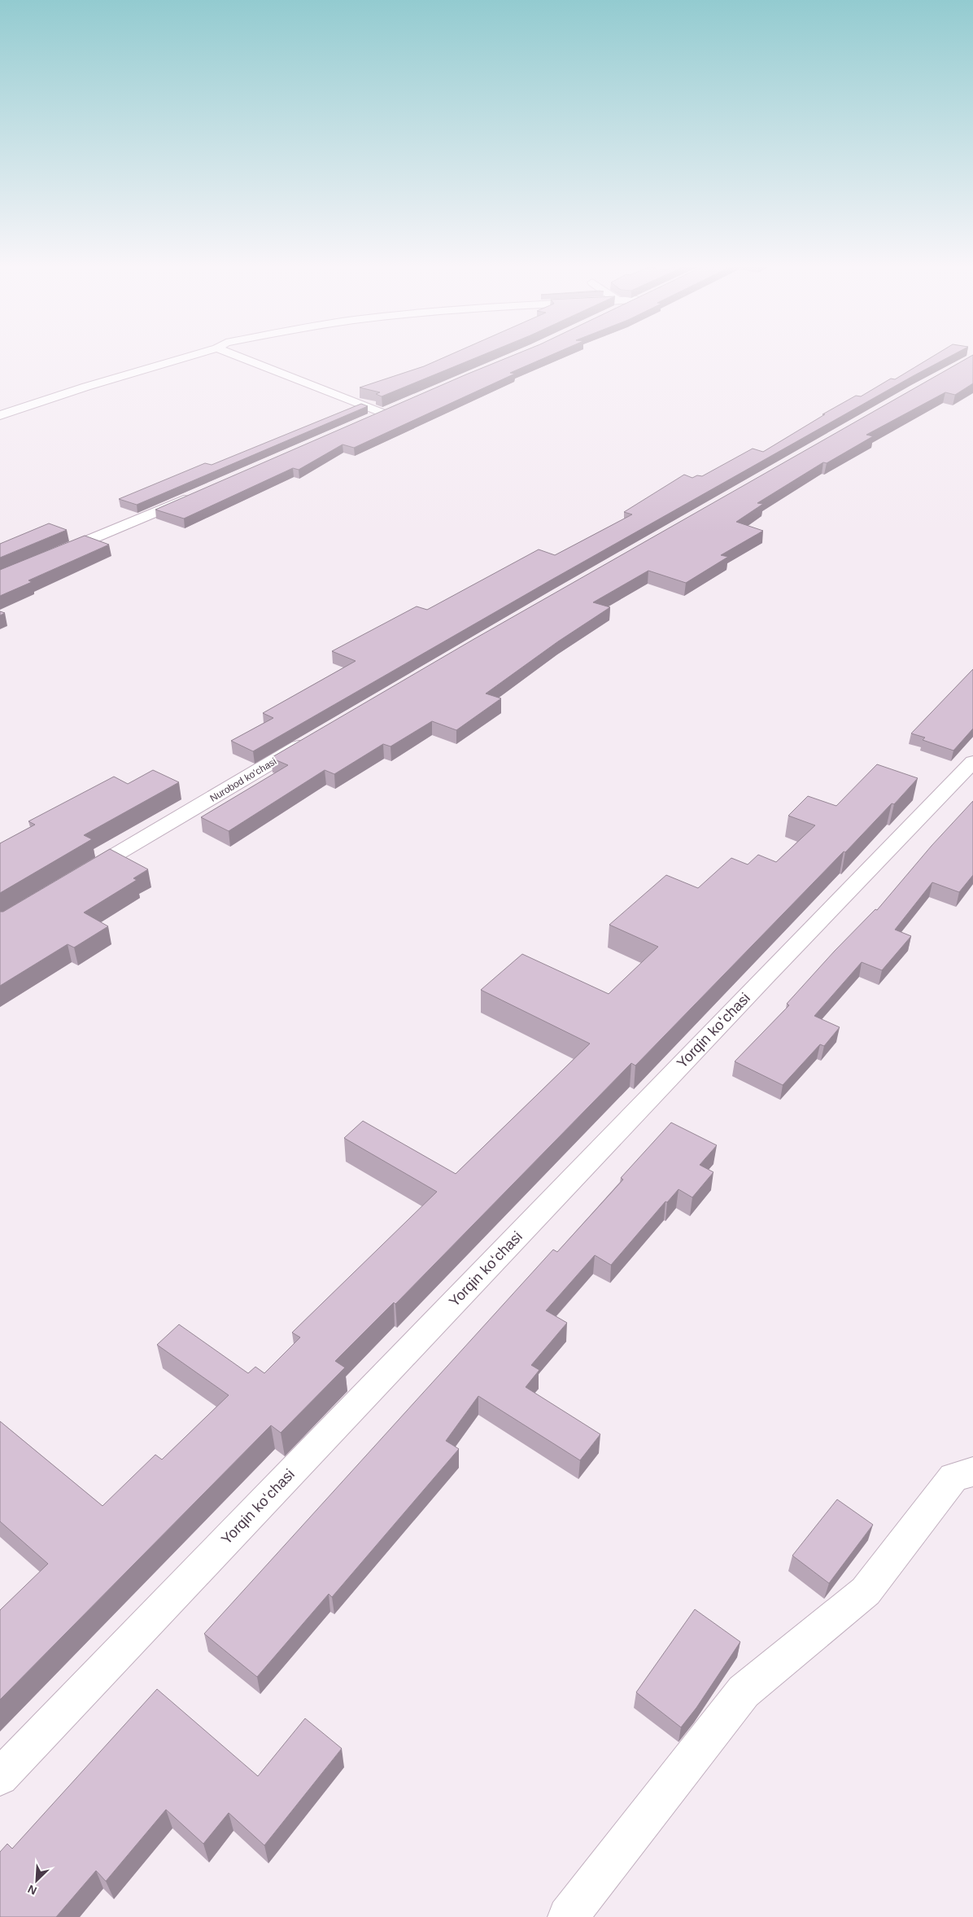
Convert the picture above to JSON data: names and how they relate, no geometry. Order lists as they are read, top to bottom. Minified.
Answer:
{"streets":{"street":["Nurobod koʻchasi","Yorqin koʻchasi"]},"north":"bottom left"}
